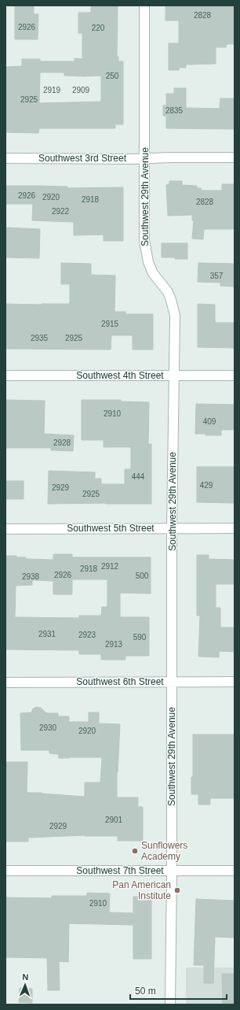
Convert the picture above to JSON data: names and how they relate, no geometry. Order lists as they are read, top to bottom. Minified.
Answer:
{"streets":{"street":["Southwest 3rd Street","Southwest 29th Avenue","Southwest 4th Street","Southwest 5th Street","Southwest 6th Street","Southwest 7th Street"]},"crossings":[["Southwest 3rd Street","Southwest 29th Avenue"],["Southwest 29th Avenue","Southwest 4th Street"],["Southwest 29th Avenue","Southwest 5th Street"],["Southwest 29th Avenue","Southwest 6th Street"],["Southwest 29th Avenue","Southwest 7th Street"]],"places":["Sunflowers Academy","Pan American Institute"],"house_numbers":["2828","2926","220","250","2919","2909","2925","2835","2926","2920","2918","2828","2922","357","2915","2935","2925","2910","409","2928","444","429","2929","2925","2912","2918","2926","500","2938","2931","2923","590","2913","2930","2920","2901","2929","2910"],"scale_bar":"50 m","north":"top"}
